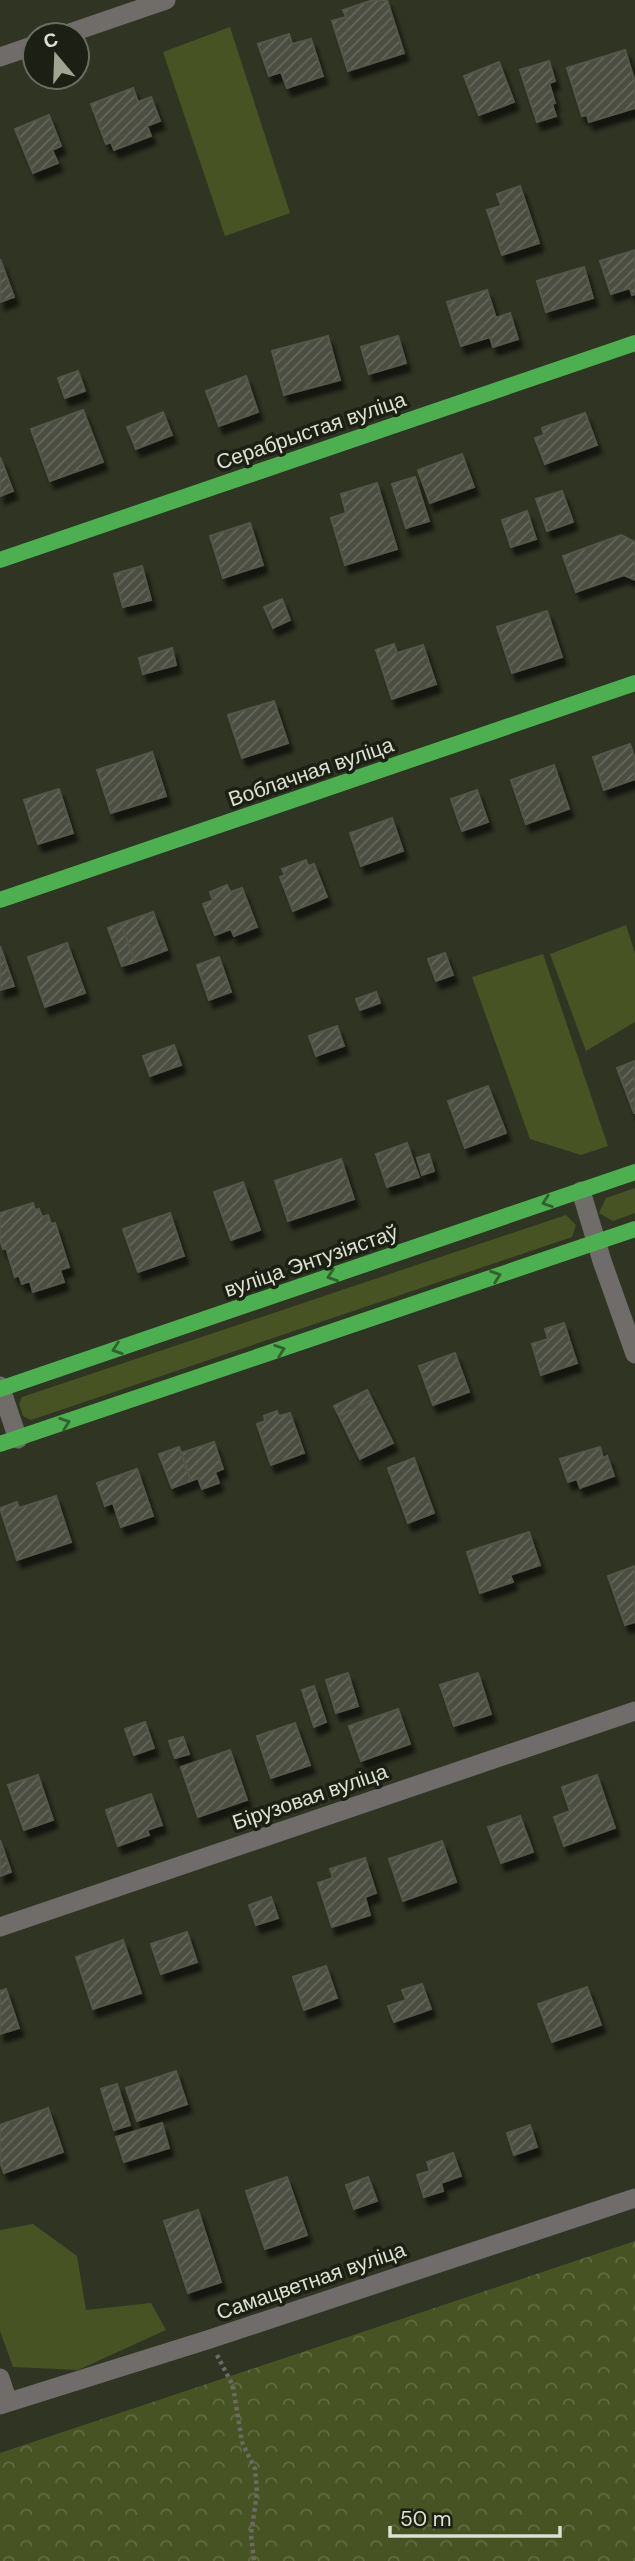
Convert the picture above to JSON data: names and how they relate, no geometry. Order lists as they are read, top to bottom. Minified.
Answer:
{"streets":{"street":["Серабрыстая вуліца","Воблачная вуліца","вуліца Энтузіястаў","Бірузовая вуліца","Самацветная вуліца"]},"scale_bar":"50 m","north":"top"}
